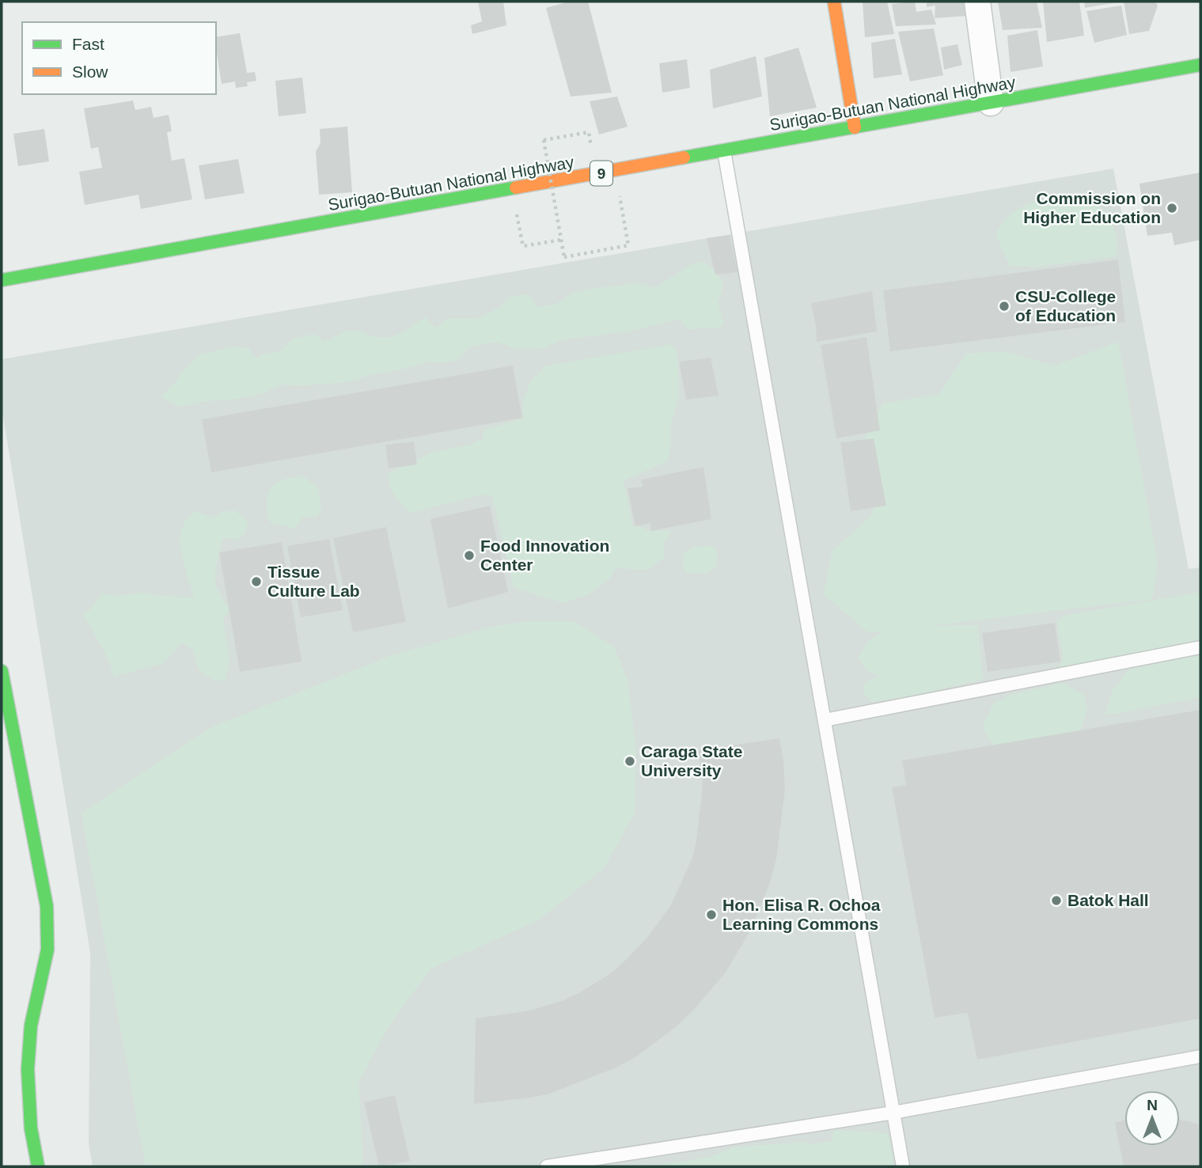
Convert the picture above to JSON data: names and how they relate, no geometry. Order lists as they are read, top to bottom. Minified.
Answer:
{"streets":{"main road":["Surigao-Butuan National Highway","9"]},"places":["Commission on Higher Education","CSU-College of Education","Food Innovation Center","Tissue Culture Lab","Caraga State University","Batok Hall","Hon. Elisa R. Ochoa Learning Commons"],"legend":["Fast","Slow"],"north":"top"}
